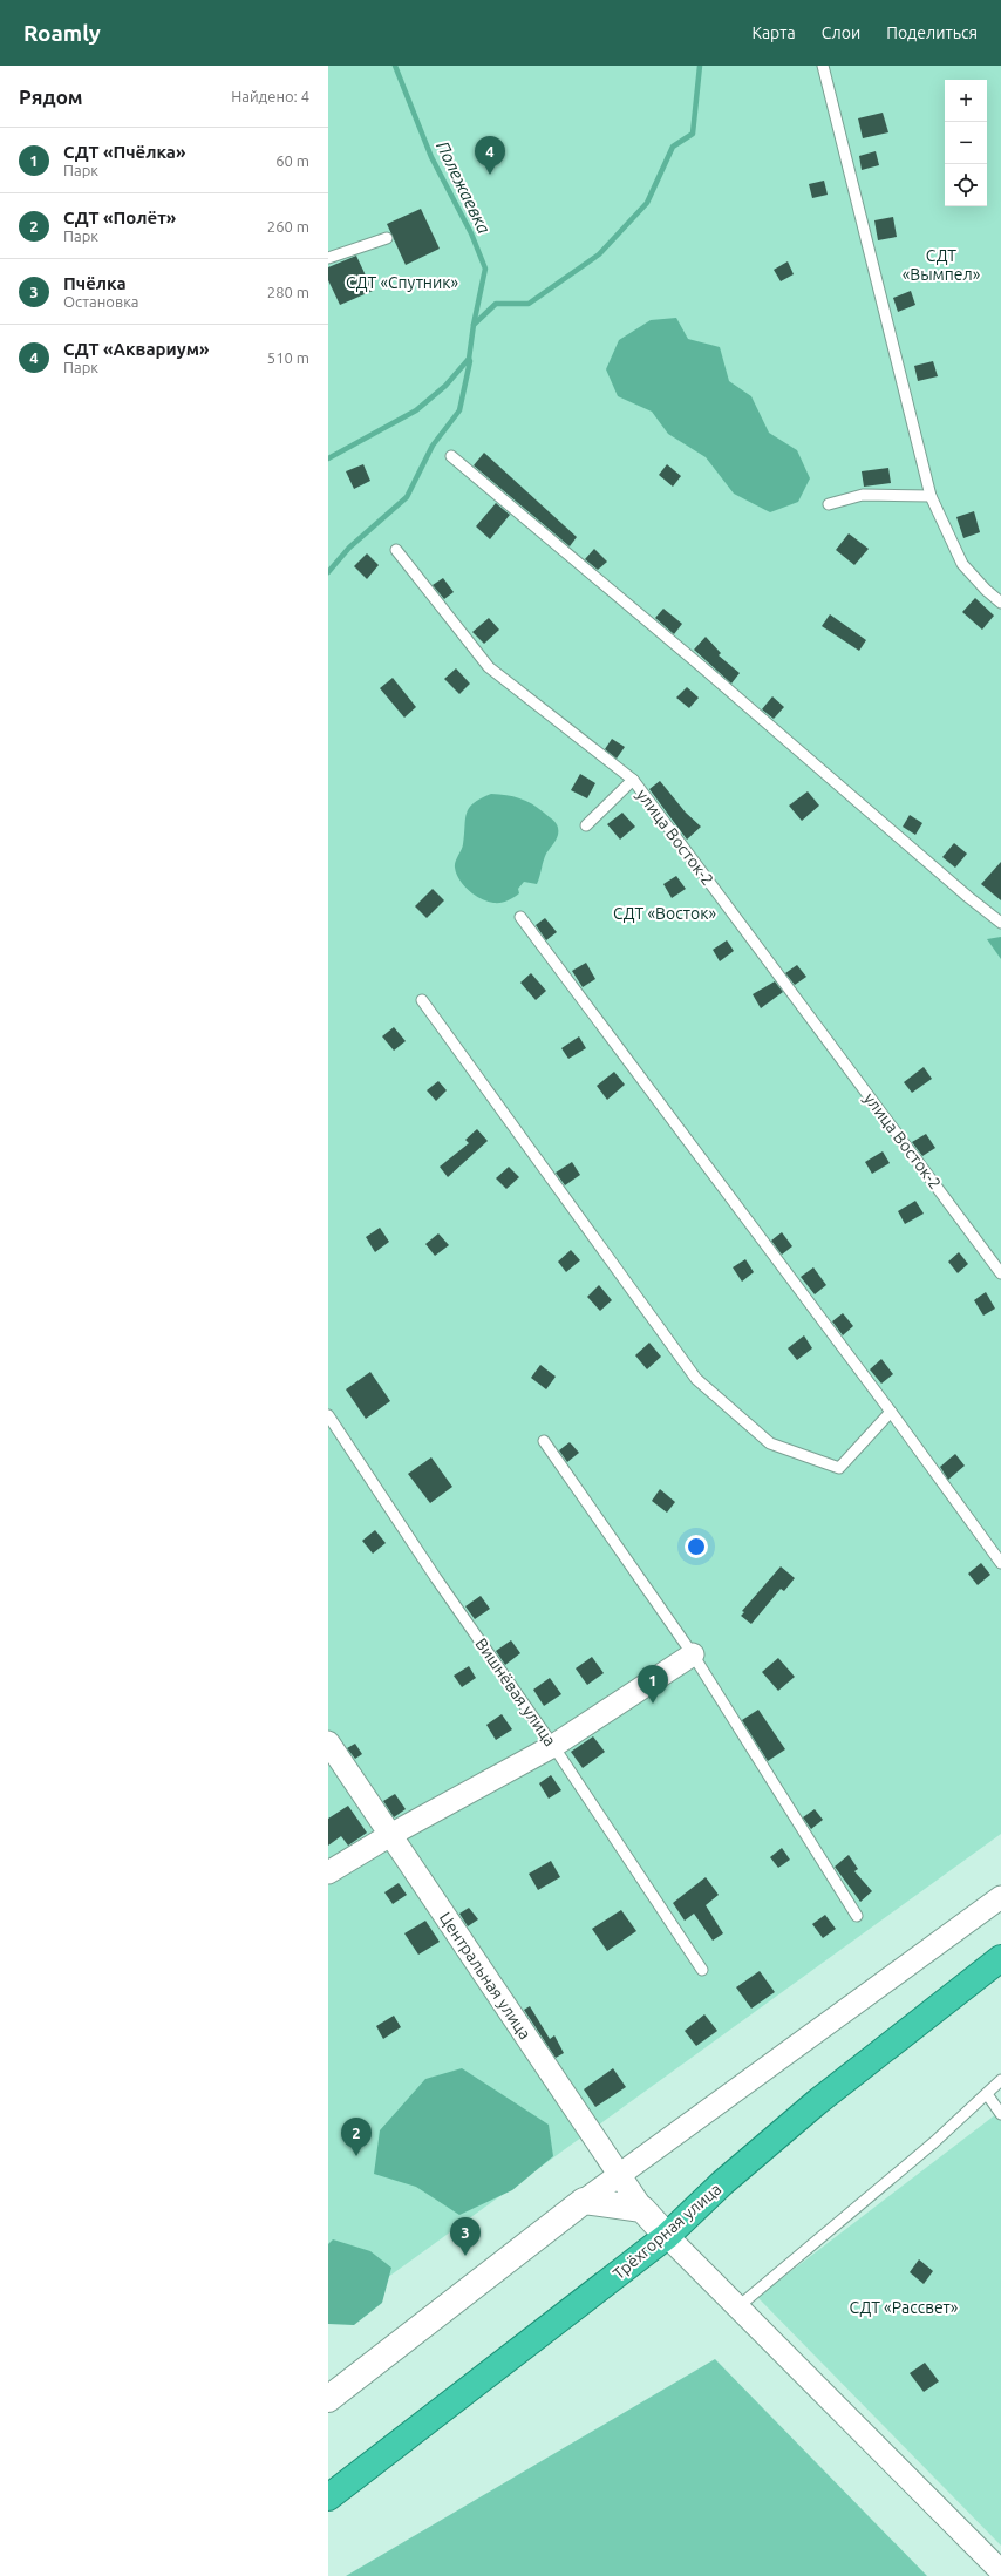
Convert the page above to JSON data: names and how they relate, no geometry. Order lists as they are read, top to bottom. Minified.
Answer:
{"streets":{"highway":["Трёхгорная улица"],"street":["Центральная улица"],"lane":["улица Восток-2","Вишнёвая улица"]},"water":["Полежаевка"],"parks":["СДТ «Вымпел»","СДТ «Спутник»","СДТ «Восток»","СДТ «Рассвет»"],"page":{"header":"Roamly","nav":["Карта","Слои","Поделиться"],"heading":["Рядом","Найдено: 4"],"map_buttons":["+","−"],"list":[{"mark":"1","name":"СДТ «Пчёлка»","note":"Парк","value":"60 m"},{"mark":"2","name":"СДТ «Полёт»","note":"Парк","value":"260 m"},{"mark":"3","name":"Пчёлка","note":"Остановка","value":"280 m"},{"mark":"4","name":"СДТ «Аквариум»","note":"Парк","value":"510 m"}],"pins":["4","1","2","3"]}}
